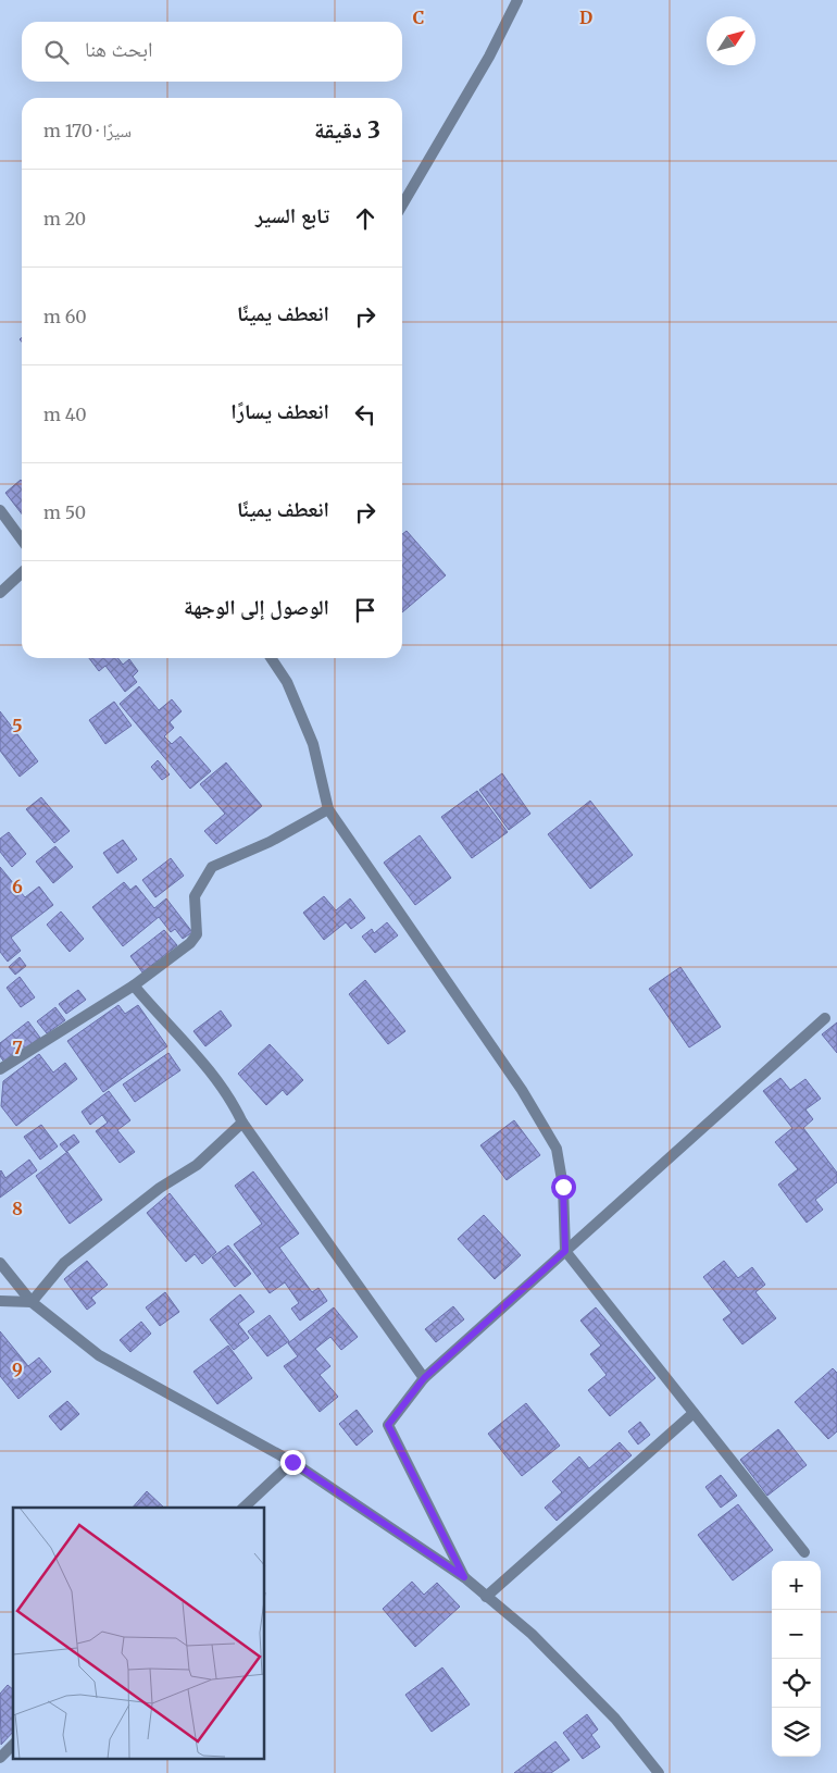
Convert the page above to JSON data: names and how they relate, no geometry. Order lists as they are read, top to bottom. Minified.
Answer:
{"north":"top right","page":{"search":"ابحث هنا","heading":["3 دقيقة","سيرًا · 170 m"],"list":[["تابع السير","20 m"],["انعطف يمينًا","60 m"],["انعطف يسارًا","40 m"],["انعطف يمينًا","50 m"],"الوصول إلى الوجهة"],"map_buttons":["+","−"]},"grid":{"columns":["C","D"],"rows":["5","6","7","8","9"]}}
